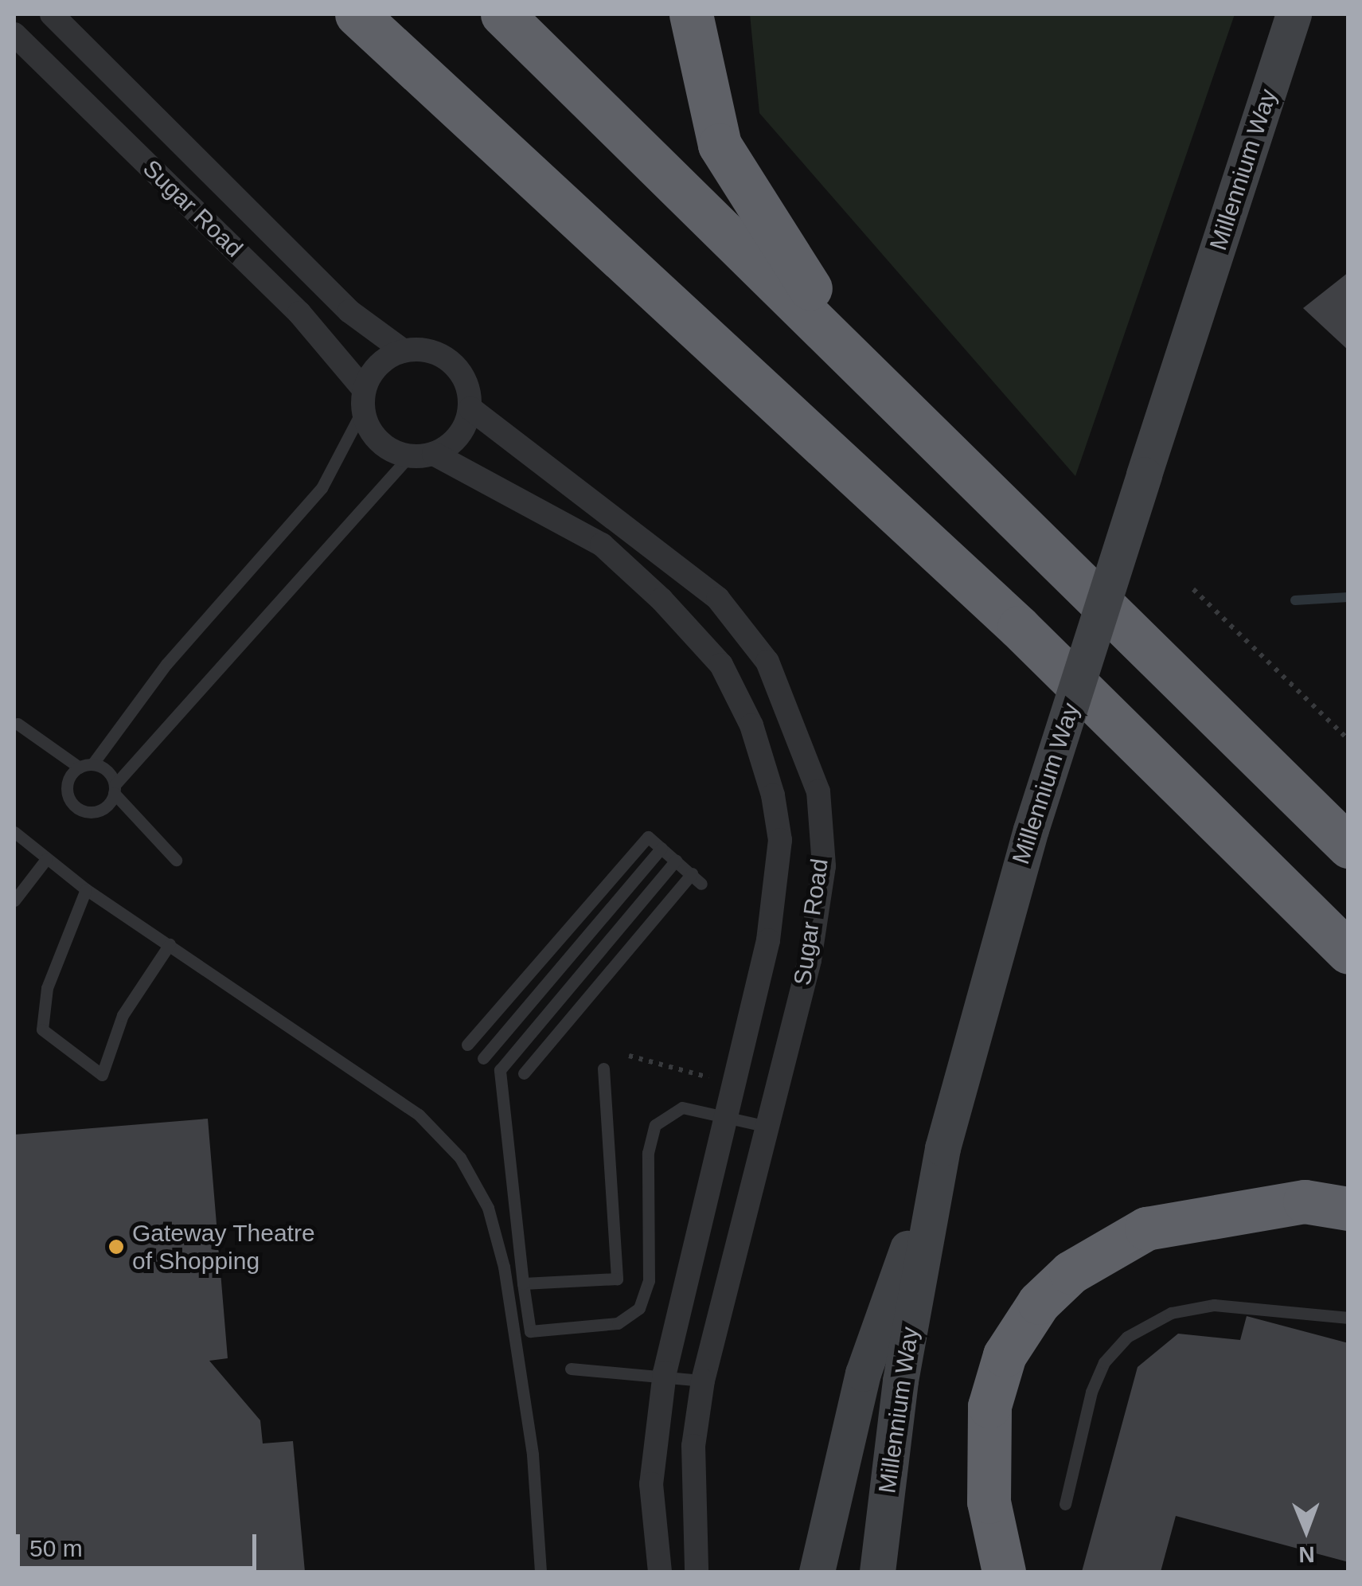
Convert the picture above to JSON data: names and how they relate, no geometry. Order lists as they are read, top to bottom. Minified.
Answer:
{"streets":{"street":["Millennium Way","Sugar Road"]},"places":["Gateway Theatre of Shopping"],"scale_bar":"50 m","north":"bottom"}
